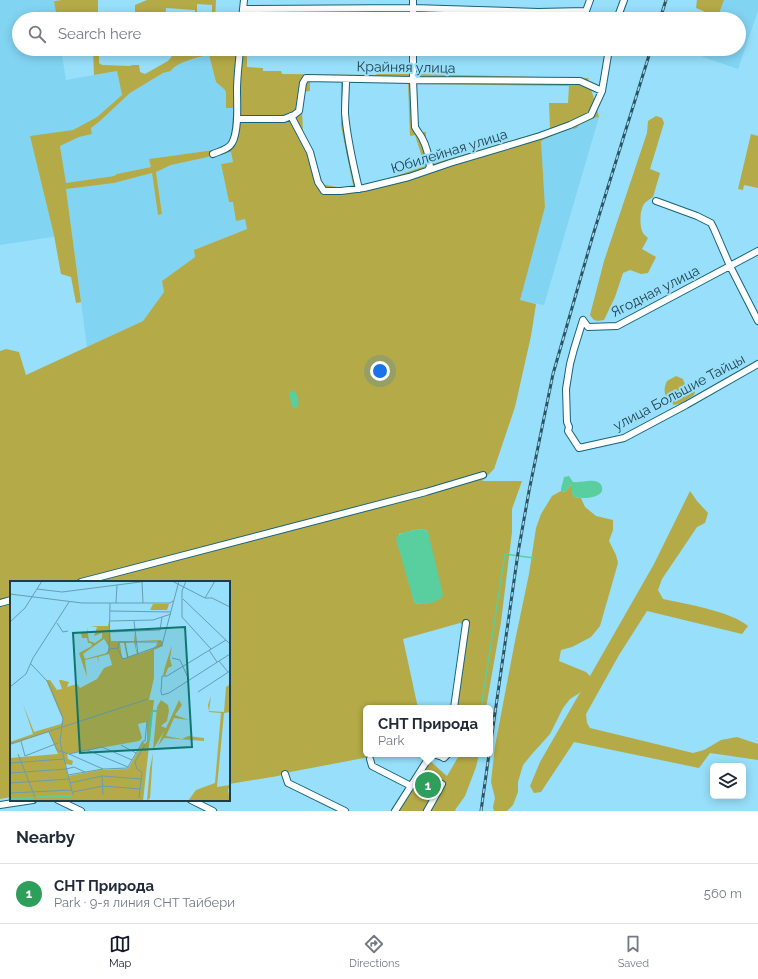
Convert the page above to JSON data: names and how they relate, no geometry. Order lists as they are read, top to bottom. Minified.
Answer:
{"streets":{"street":["Крайняя улица","Юбилейная улица","Ягодная улица","улица Большие Тайцы"]},"crossings":[["Крайняя улица","Юбилейная улица"],["Ягодная улица","улица Большие Тайцы"]],"page":{"search":"Search here","popup":["СНТ Природа","Park"],"pins":"1","heading":"Nearby","list":[{"mark":"1","name":"СНТ Природа","note":"Park · 9-я линия СНТ Тайбери","value":"560 m"}],"nav":["Map","Directions","Saved"]}}
